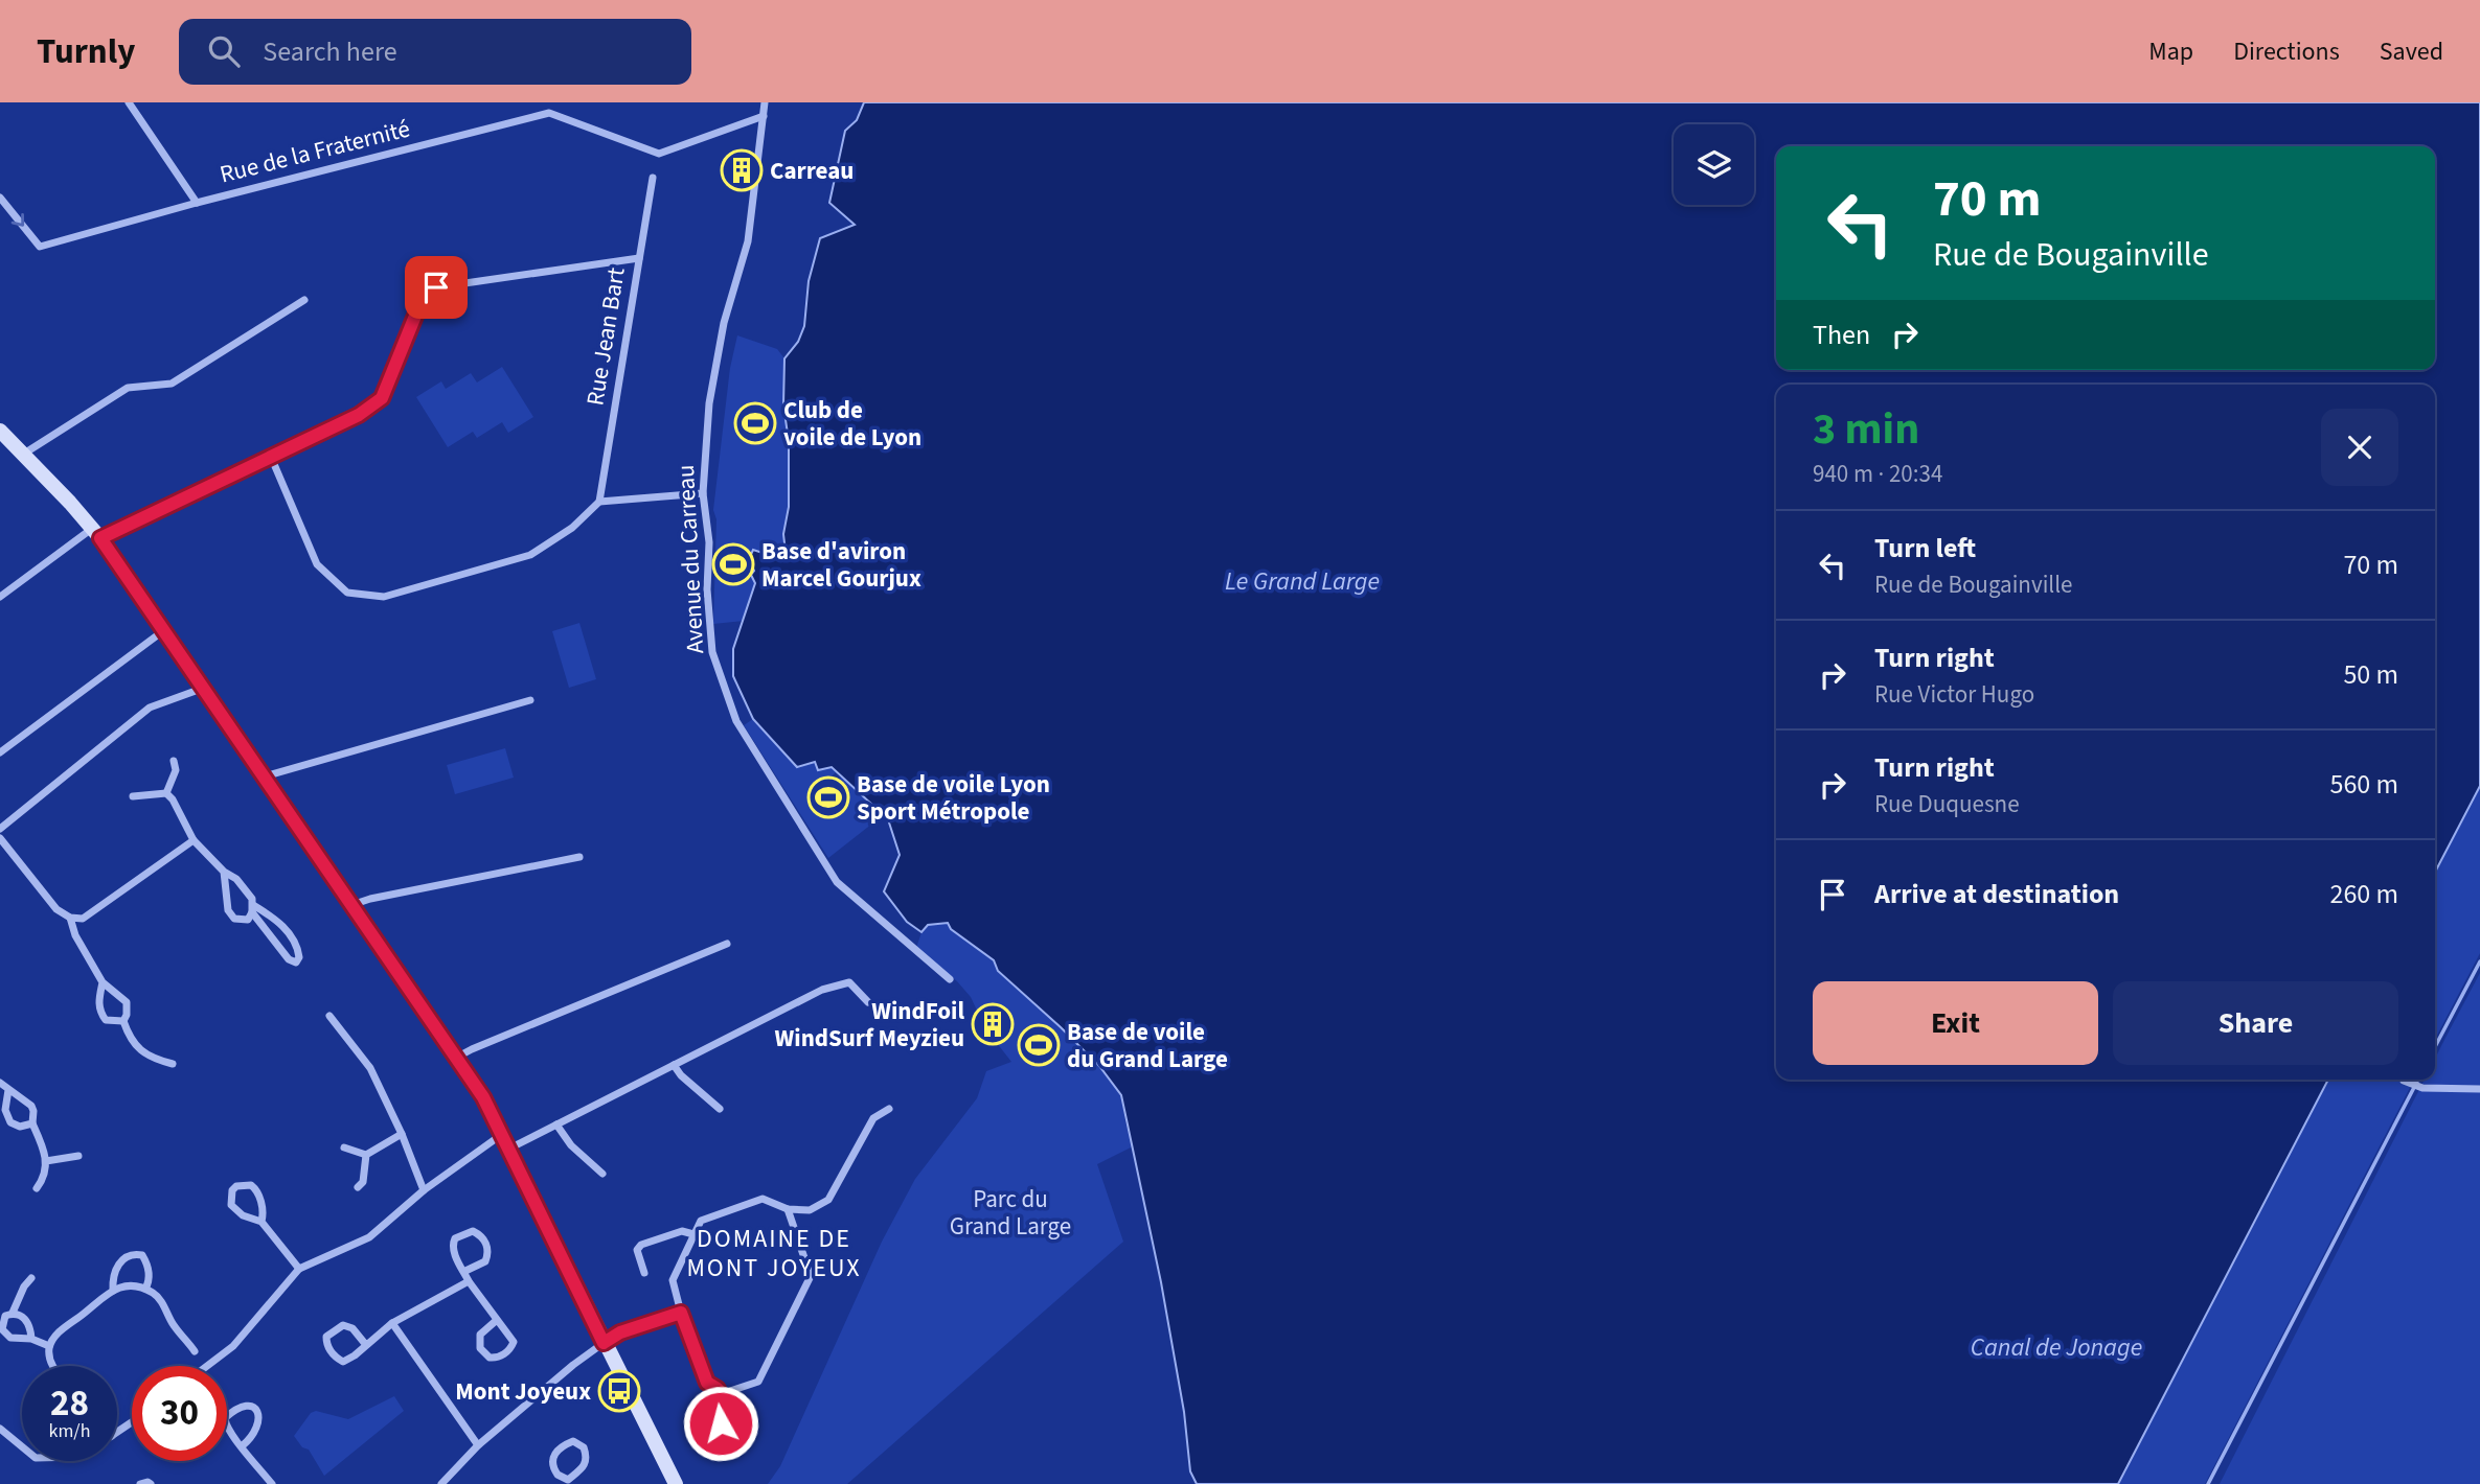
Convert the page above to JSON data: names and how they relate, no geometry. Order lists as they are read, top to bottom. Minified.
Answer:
{"streets":{"street":["Rue de la Fraternité","Rue Jean Bart","Avenue du Carreau"]},"crossings":[["Rue de la Fraternité","Avenue du Carreau"]],"districts":["DOMAINE DE MONT JOYEUX"],"water":["Le Grand Large","Canal de Jonage"],"parks":["Parc du Grand Large"],"places":{"building":["Carreau","WindFoil WindSurf Meyzieu"],"sports":["Club de voile de Lyon","Base d'aviron Marcel Gourjux","Base de voile Lyon Sport Métropole","Base de voile du Grand Large"],"bus stop":["Mont Joyeux"]},"page":{"header":"Turnly","search":"Search here","nav":["Map","Directions","Saved"],"turn":["70 m","Rue de Bougainville"],"then":"Then","heading":["3 min","940 m · 20:34"],"list":[{"name":"Turn left","note":"Rue de Bougainville","value":"70 m"},{"name":"Turn right","note":"Rue Victor Hugo","value":"50 m"},{"name":"Turn right","note":"Rue Duquesne","value":"560 m"},{"name":"Arrive at destination","value":"260 m"}],"buttons":["Exit","Share"],"speed":"28 km/h","limit":"30"}}
